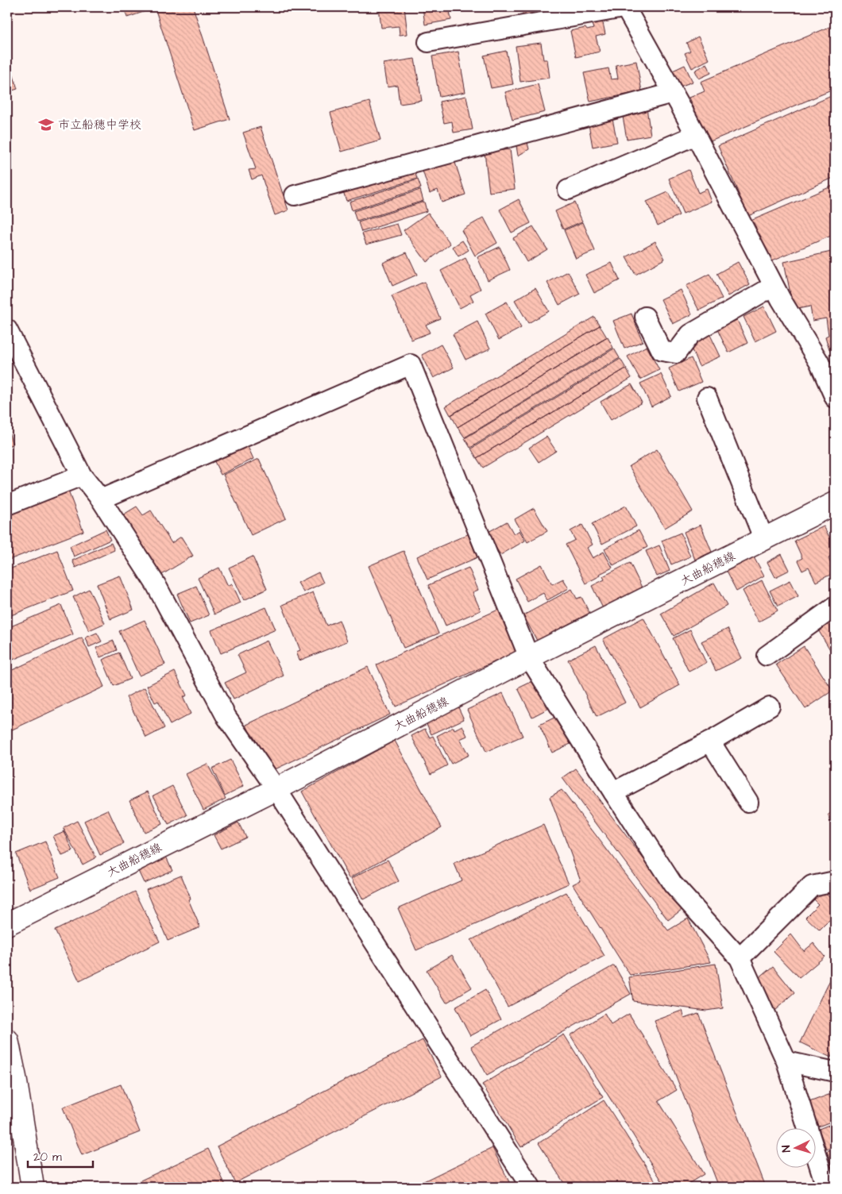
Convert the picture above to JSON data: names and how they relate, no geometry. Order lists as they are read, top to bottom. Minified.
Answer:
{"streets":{"main road":["大曲船穂線"]},"places":{"school or university":["市立船穂中学校"]},"scale_bar":"20 m","north":"left"}
